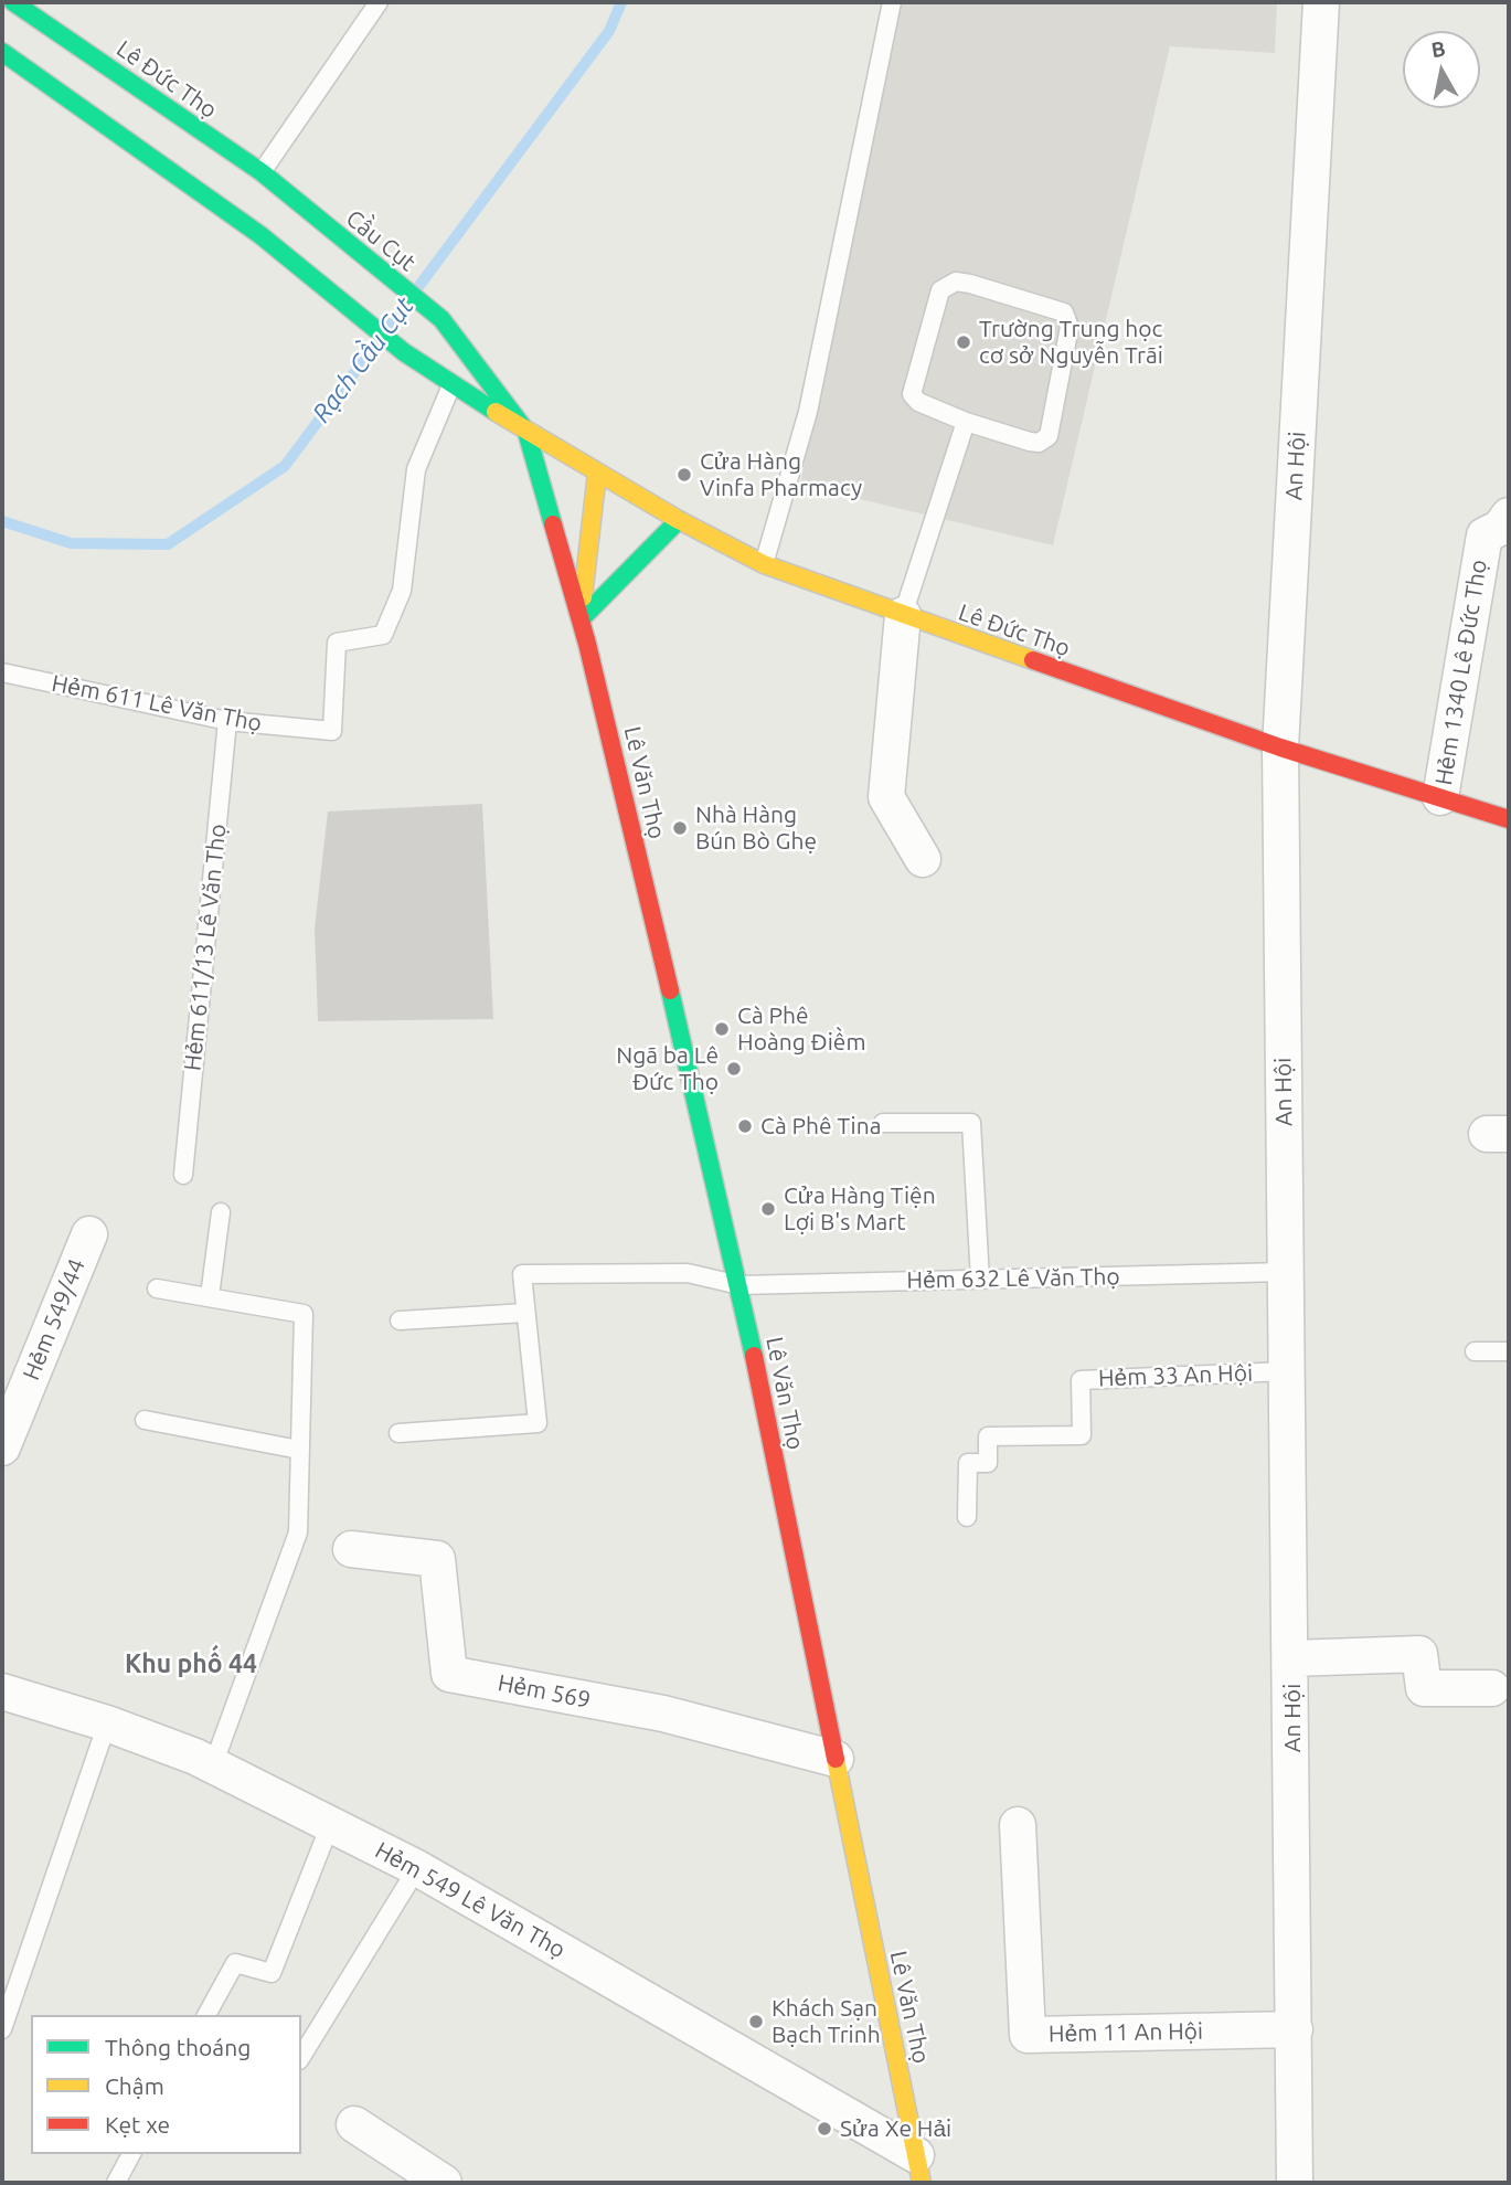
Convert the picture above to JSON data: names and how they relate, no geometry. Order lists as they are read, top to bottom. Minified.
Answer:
{"streets":{"main road":["Lê Đức Thọ","Cầu Cụt","Lê Văn Thọ"],"street":["An Hội","Hẻm 1340 Lê Đức Thọ","Hẻm 549/44","Hẻm 569","Hẻm 549 Lê Văn Thọ","Hẻm 11 An Hội"],"lane":["Hẻm 611 Lê Văn Thọ","Hẻm 611/13 Lê Văn Thọ","Hẻm 632 Lê Văn Thọ","Hẻm 33 An Hội"]},"crossings":[["Lê Đức Thọ","Cầu Cụt"],["Lê Đức Thọ","An Hội"],["Lê Đức Thọ","Hẻm 1340 Lê Đức Thọ"],["Lê Đức Thọ","Hẻm 611 Lê Văn Thọ"],["Lê Đức Thọ","Lê Văn Thọ"],["An Hội","Hẻm 632 Lê Văn Thọ"],["An Hội","Hẻm 33 An Hội"],["An Hội","Hẻm 11 An Hội"],["Hẻm 611 Lê Văn Thọ","Hẻm 611/13 Lê Văn Thọ"],["Lê Văn Thọ","Hẻm 632 Lê Văn Thọ"],["Lê Văn Thọ","Hẻm 569"],["Lê Văn Thọ","Hẻm 549 Lê Văn Thọ"]],"districts":["Khu phố 44"],"water":["Rạch Cầu Cụt"],"places":["Trường Trung học cơ sở Nguyễn Trãi","Cửa Hàng Vinfa Pharmacy","Nhà Hàng Bún Bò Ghẹ","Cà Phê Hoàng Điềm","Ngã ba Lê Đức Thọ","Cà Phê Tina","Cửa Hàng Tiện Lợi B's Mart","Khách Sạn Bạch Trinh","Sửa Xe Hải"],"legend":["Thông thoáng","Chậm","Kẹt xe"],"north":"top"}
